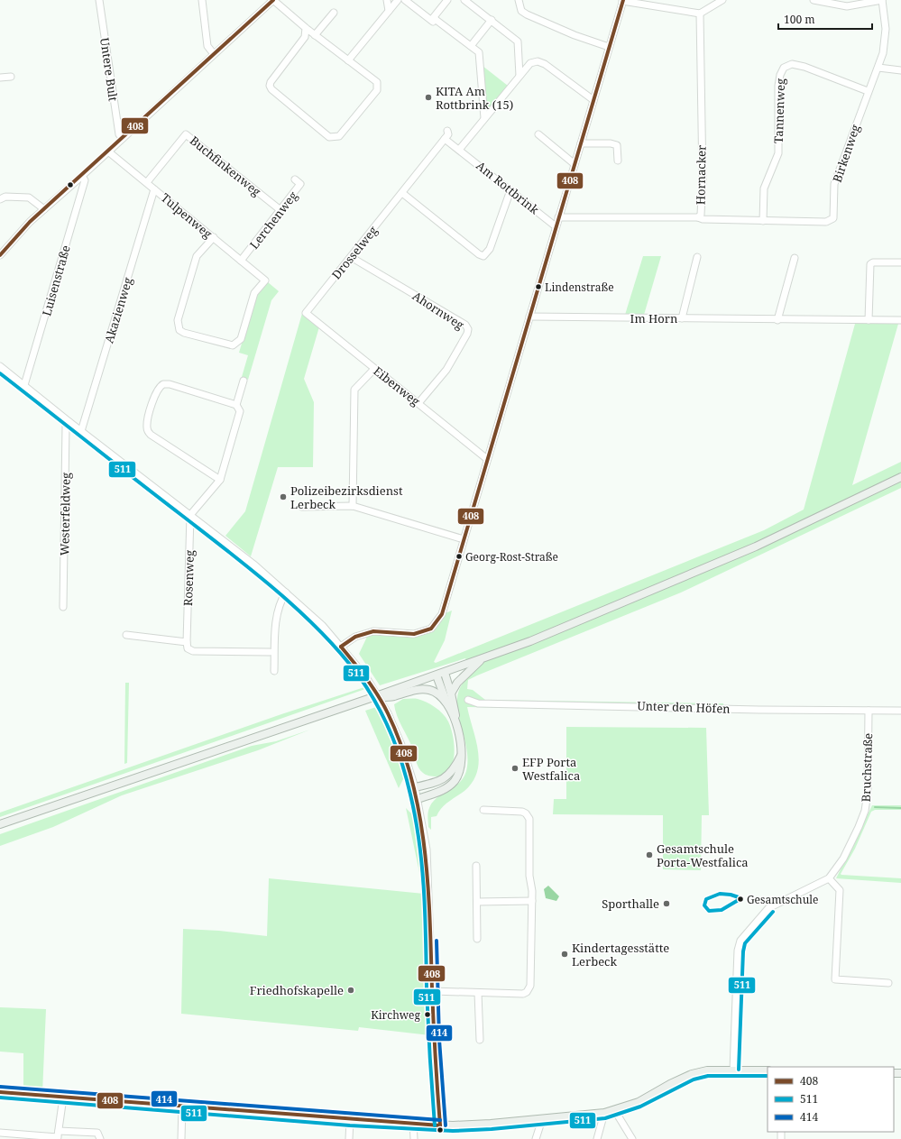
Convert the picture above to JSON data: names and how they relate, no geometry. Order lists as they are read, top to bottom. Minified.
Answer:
{"streets":{"street":["Untere Bult","Tannenweg","Birkenweg","Buchfinkenweg","Hornacker","Am Rottbrink","Tulpenweg","Lerchenweg","Drosselweg","Luisenstraße","Akazienweg","Ahornweg","Im Horn","Eibenweg","Westerfeldweg","Rosenweg","Unter den Höfen","Bruchstraße"]},"crossings":[["Tannenweg","Birkenweg"],["Birkenweg","Hornacker"],["Buchfinkenweg","Tulpenweg"],["Buchfinkenweg","Lerchenweg"],["Am Rottbrink","Drosselweg"],["Tulpenweg","Lerchenweg"],["Tulpenweg","Akazienweg"],["Drosselweg","Ahornweg"],["Drosselweg","Eibenweg"],["Ahornweg","Eibenweg"],["Unter den Höfen","Bruchstraße"]],"places":["KITA Am Rottbrink (15)","Lindenstraße","Polizeibezirksdienst Lerbeck","Georg-Rost-Straße","EFP Porta Westfalica","Gesamtschule Porta-Westfalica","Gesamtschule","Sporthalle","Kindertagesstätte Lerbeck","Friedhofskapelle","Kirchweg"],"lines":["transit line 408","transit line 511","transit line 414"],"legend":["408","511","414"],"scale_bar":"100 m"}
